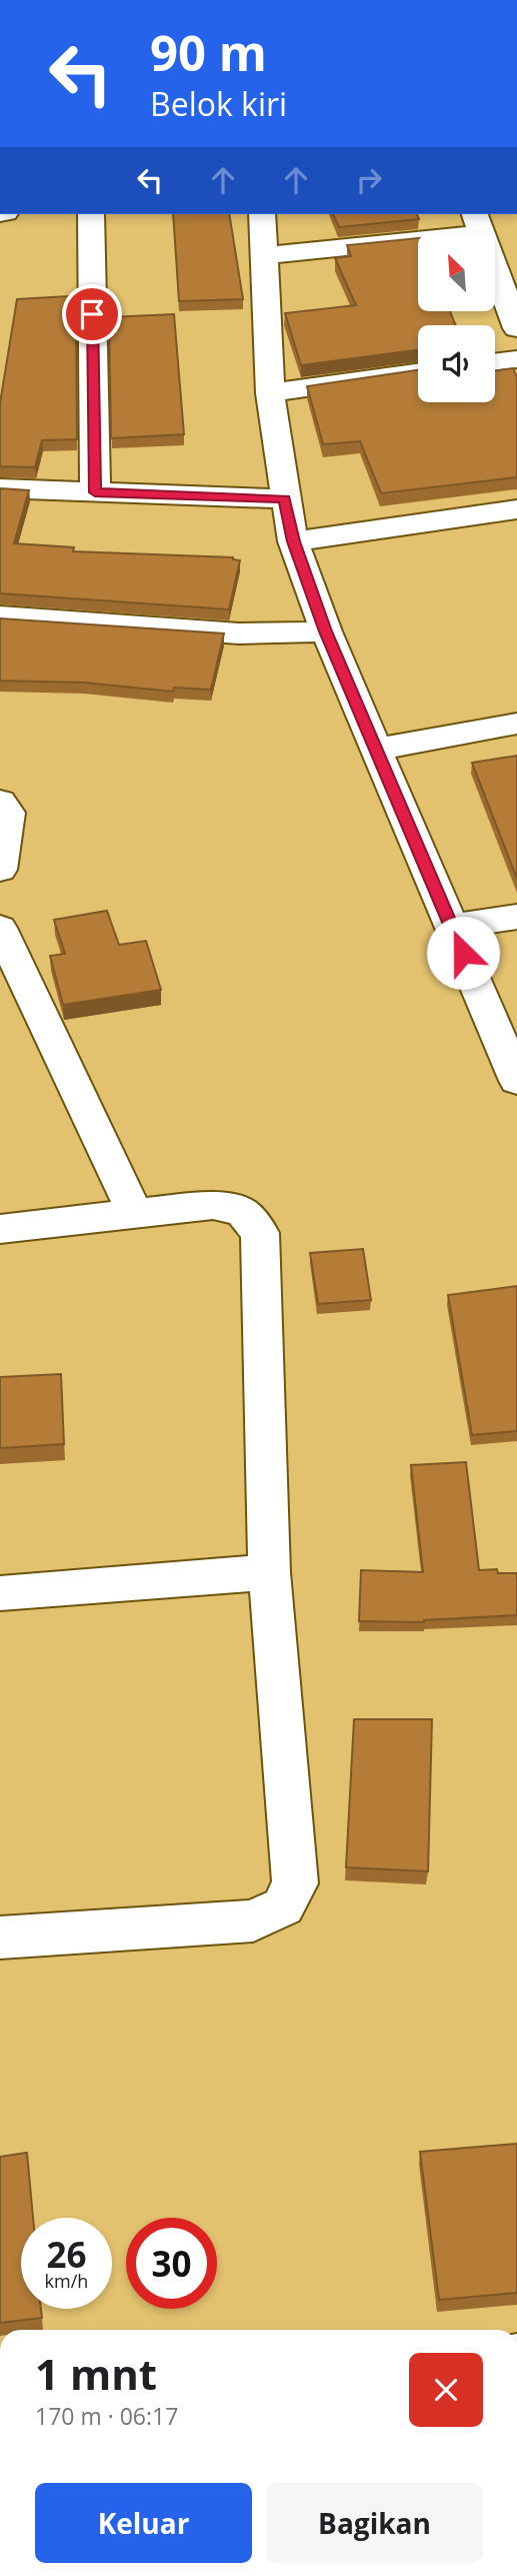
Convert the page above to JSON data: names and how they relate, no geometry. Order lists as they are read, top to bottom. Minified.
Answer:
{"north":"top left","page":{"turn":["90 m","Belok kiri"],"speed":"26 km/h","limit":"30","heading":["1 mnt","170 m · 06:17"],"buttons":["Keluar","Bagikan"]}}
